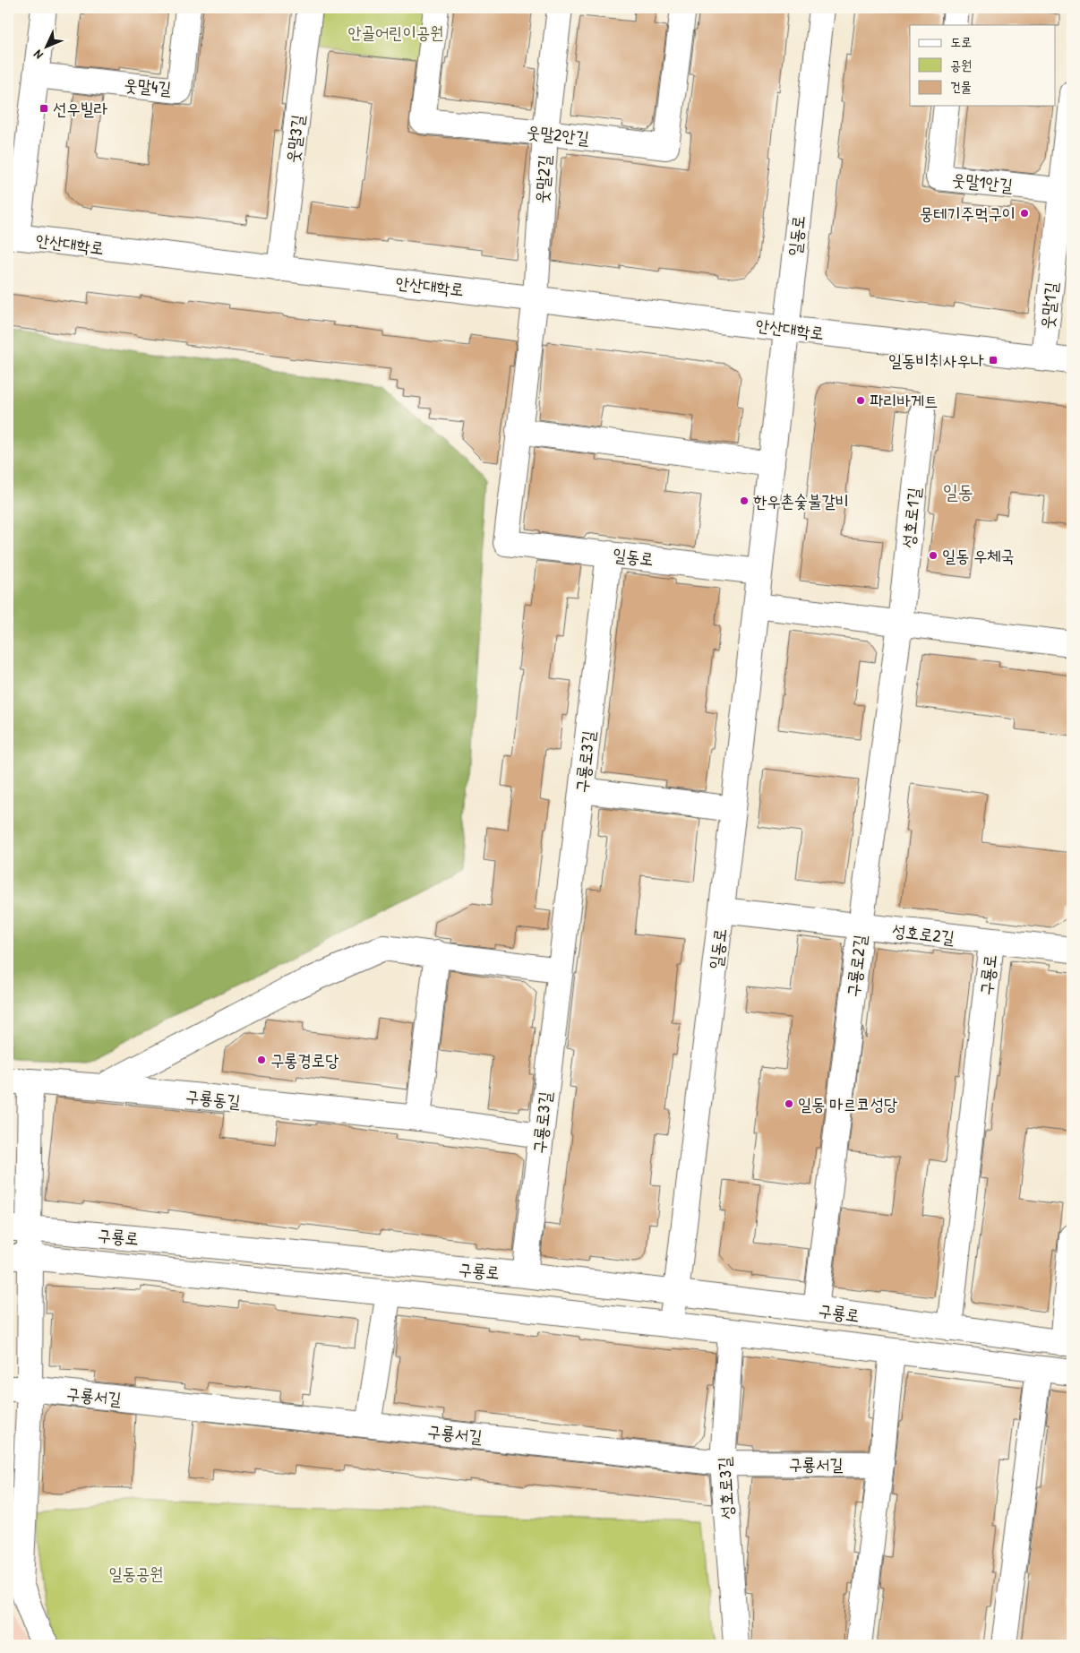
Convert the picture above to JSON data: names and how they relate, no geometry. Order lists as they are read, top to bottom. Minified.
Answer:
{"streets":{"street":["웃말4길","웃말2안길","웃말3길","웃말2길","웃말1안길","일동로","안산대학로","웃말1길","성호로1길","구룡로3길","성호로2길","구룡로2길","구룡로","구룡동길","구룡서길","성호로3길"]},"crossings":[["웃말4길","안산대학로"],["웃말2안길","웃말2길"],["웃말3길","안산대학로"],["웃말2길","일동로"],["웃말2길","안산대학로"],["웃말1안길","웃말1길"],["일동로","안산대학로"],["일동로","구룡로3길"],["일동로","성호로2길"],["일동로","구룡로"],["안산대학로","웃말1길"],["성호로1길","구룡로2길"],["구룡로3길","구룡로"],["구룡로3길","구룡동길"],["성호로2길","구룡로2길"],["성호로2길","구룡로"],["구룡로2길","구룡로"],["구룡로","성호로3길"],["구룡서길","성호로3길"]],"districts":["일동"],"parks":["안골어린이공원","일동공원"],"places":{"transit":["선우빌라","일동비취사우나"],"other":["뭉테기주먹구이","파리바게트","한우촌숯불갈비","일동 우체국","구롱경로당","일동 마르코성당"]},"legend":["도로","공원","건물"],"north":"bottom left"}
